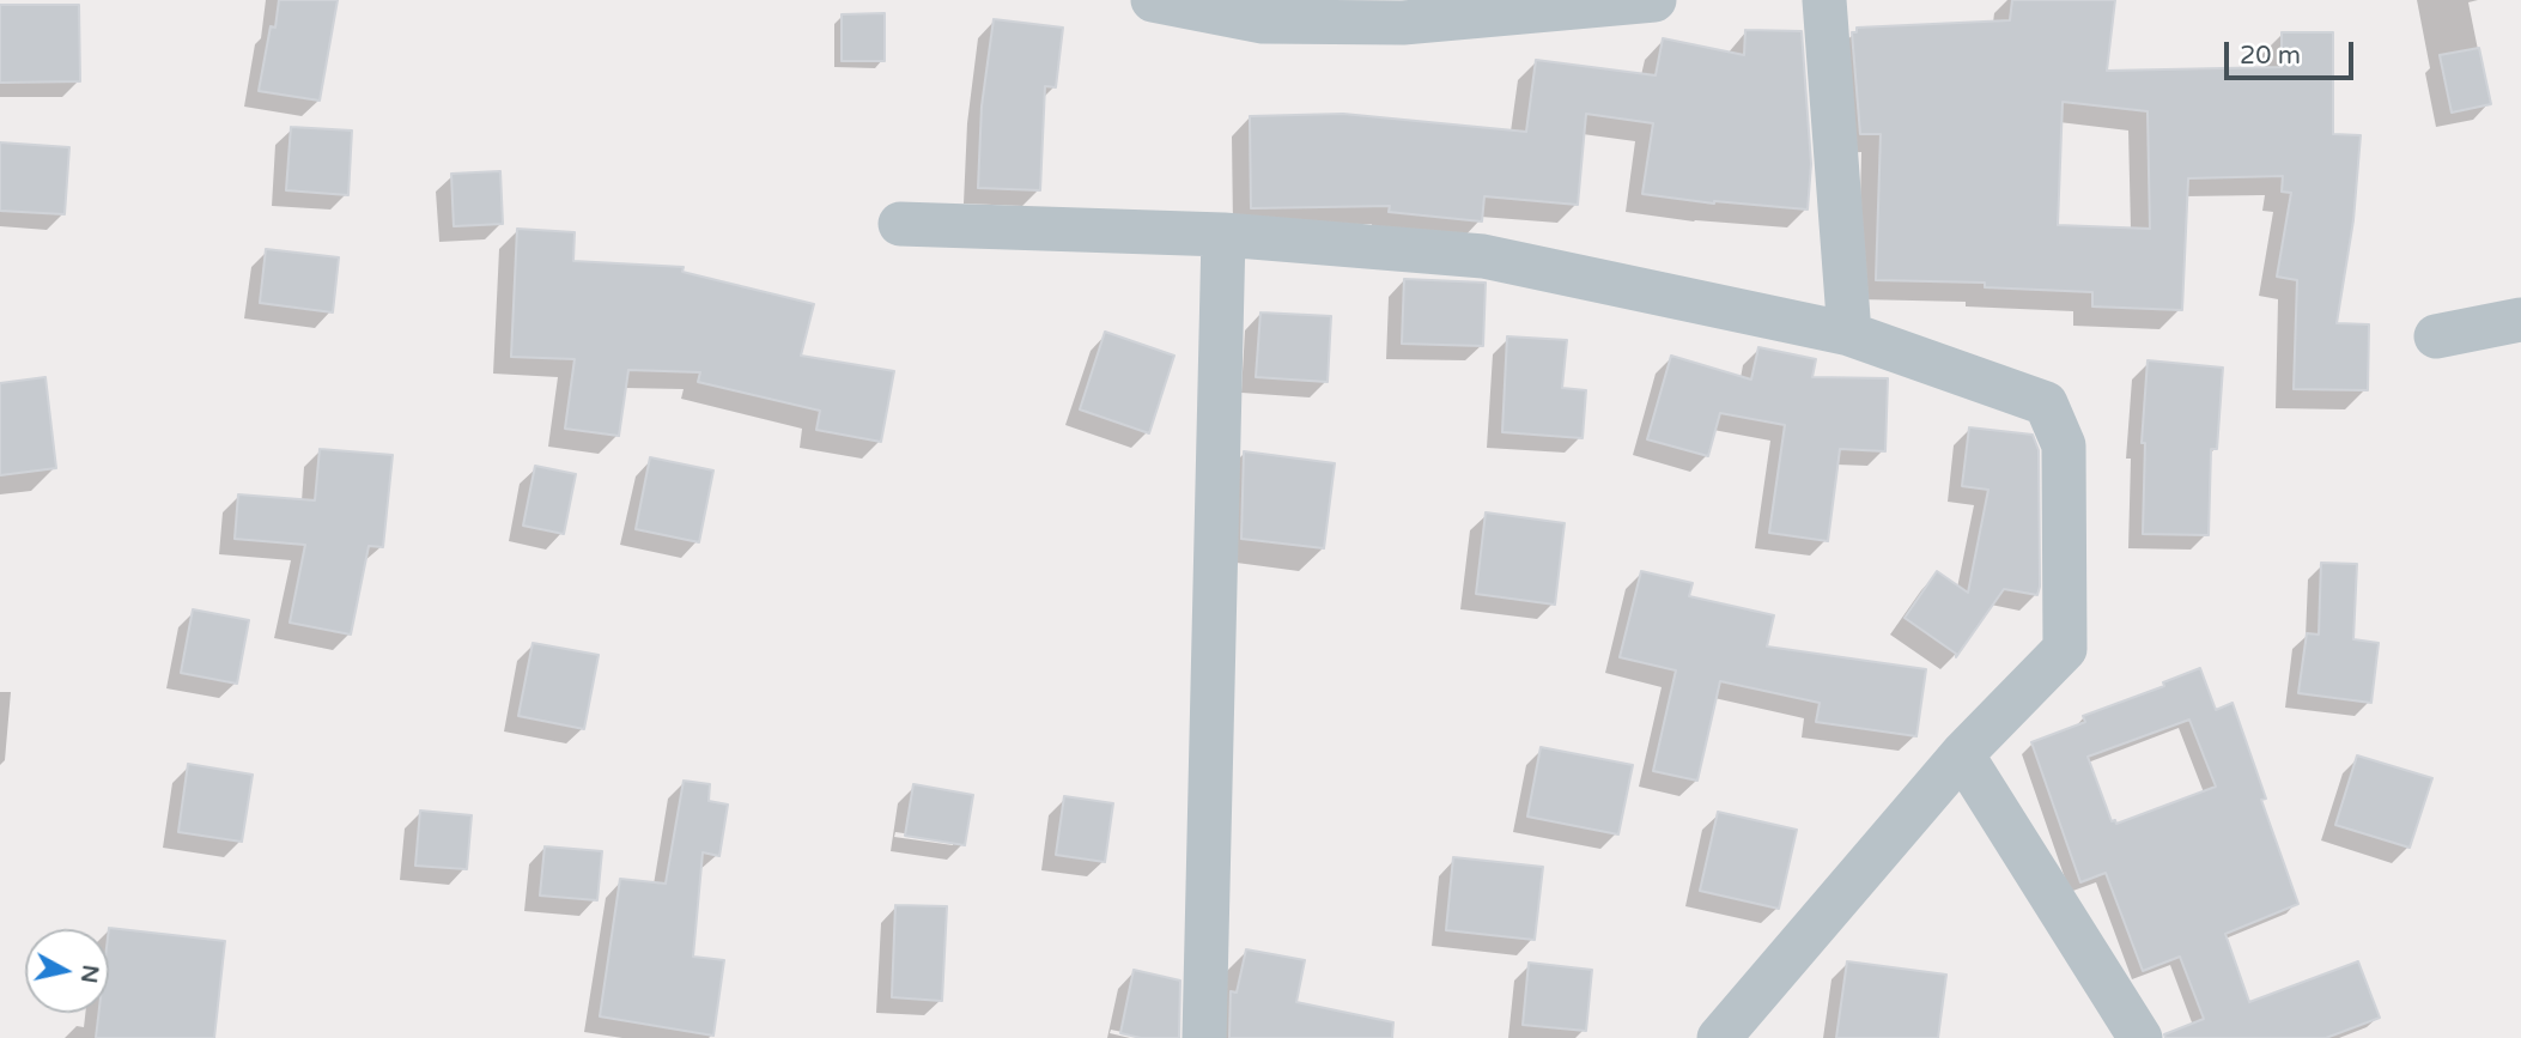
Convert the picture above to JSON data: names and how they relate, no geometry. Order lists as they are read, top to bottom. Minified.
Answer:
{"scale_bar":"20 m","north":"right"}
